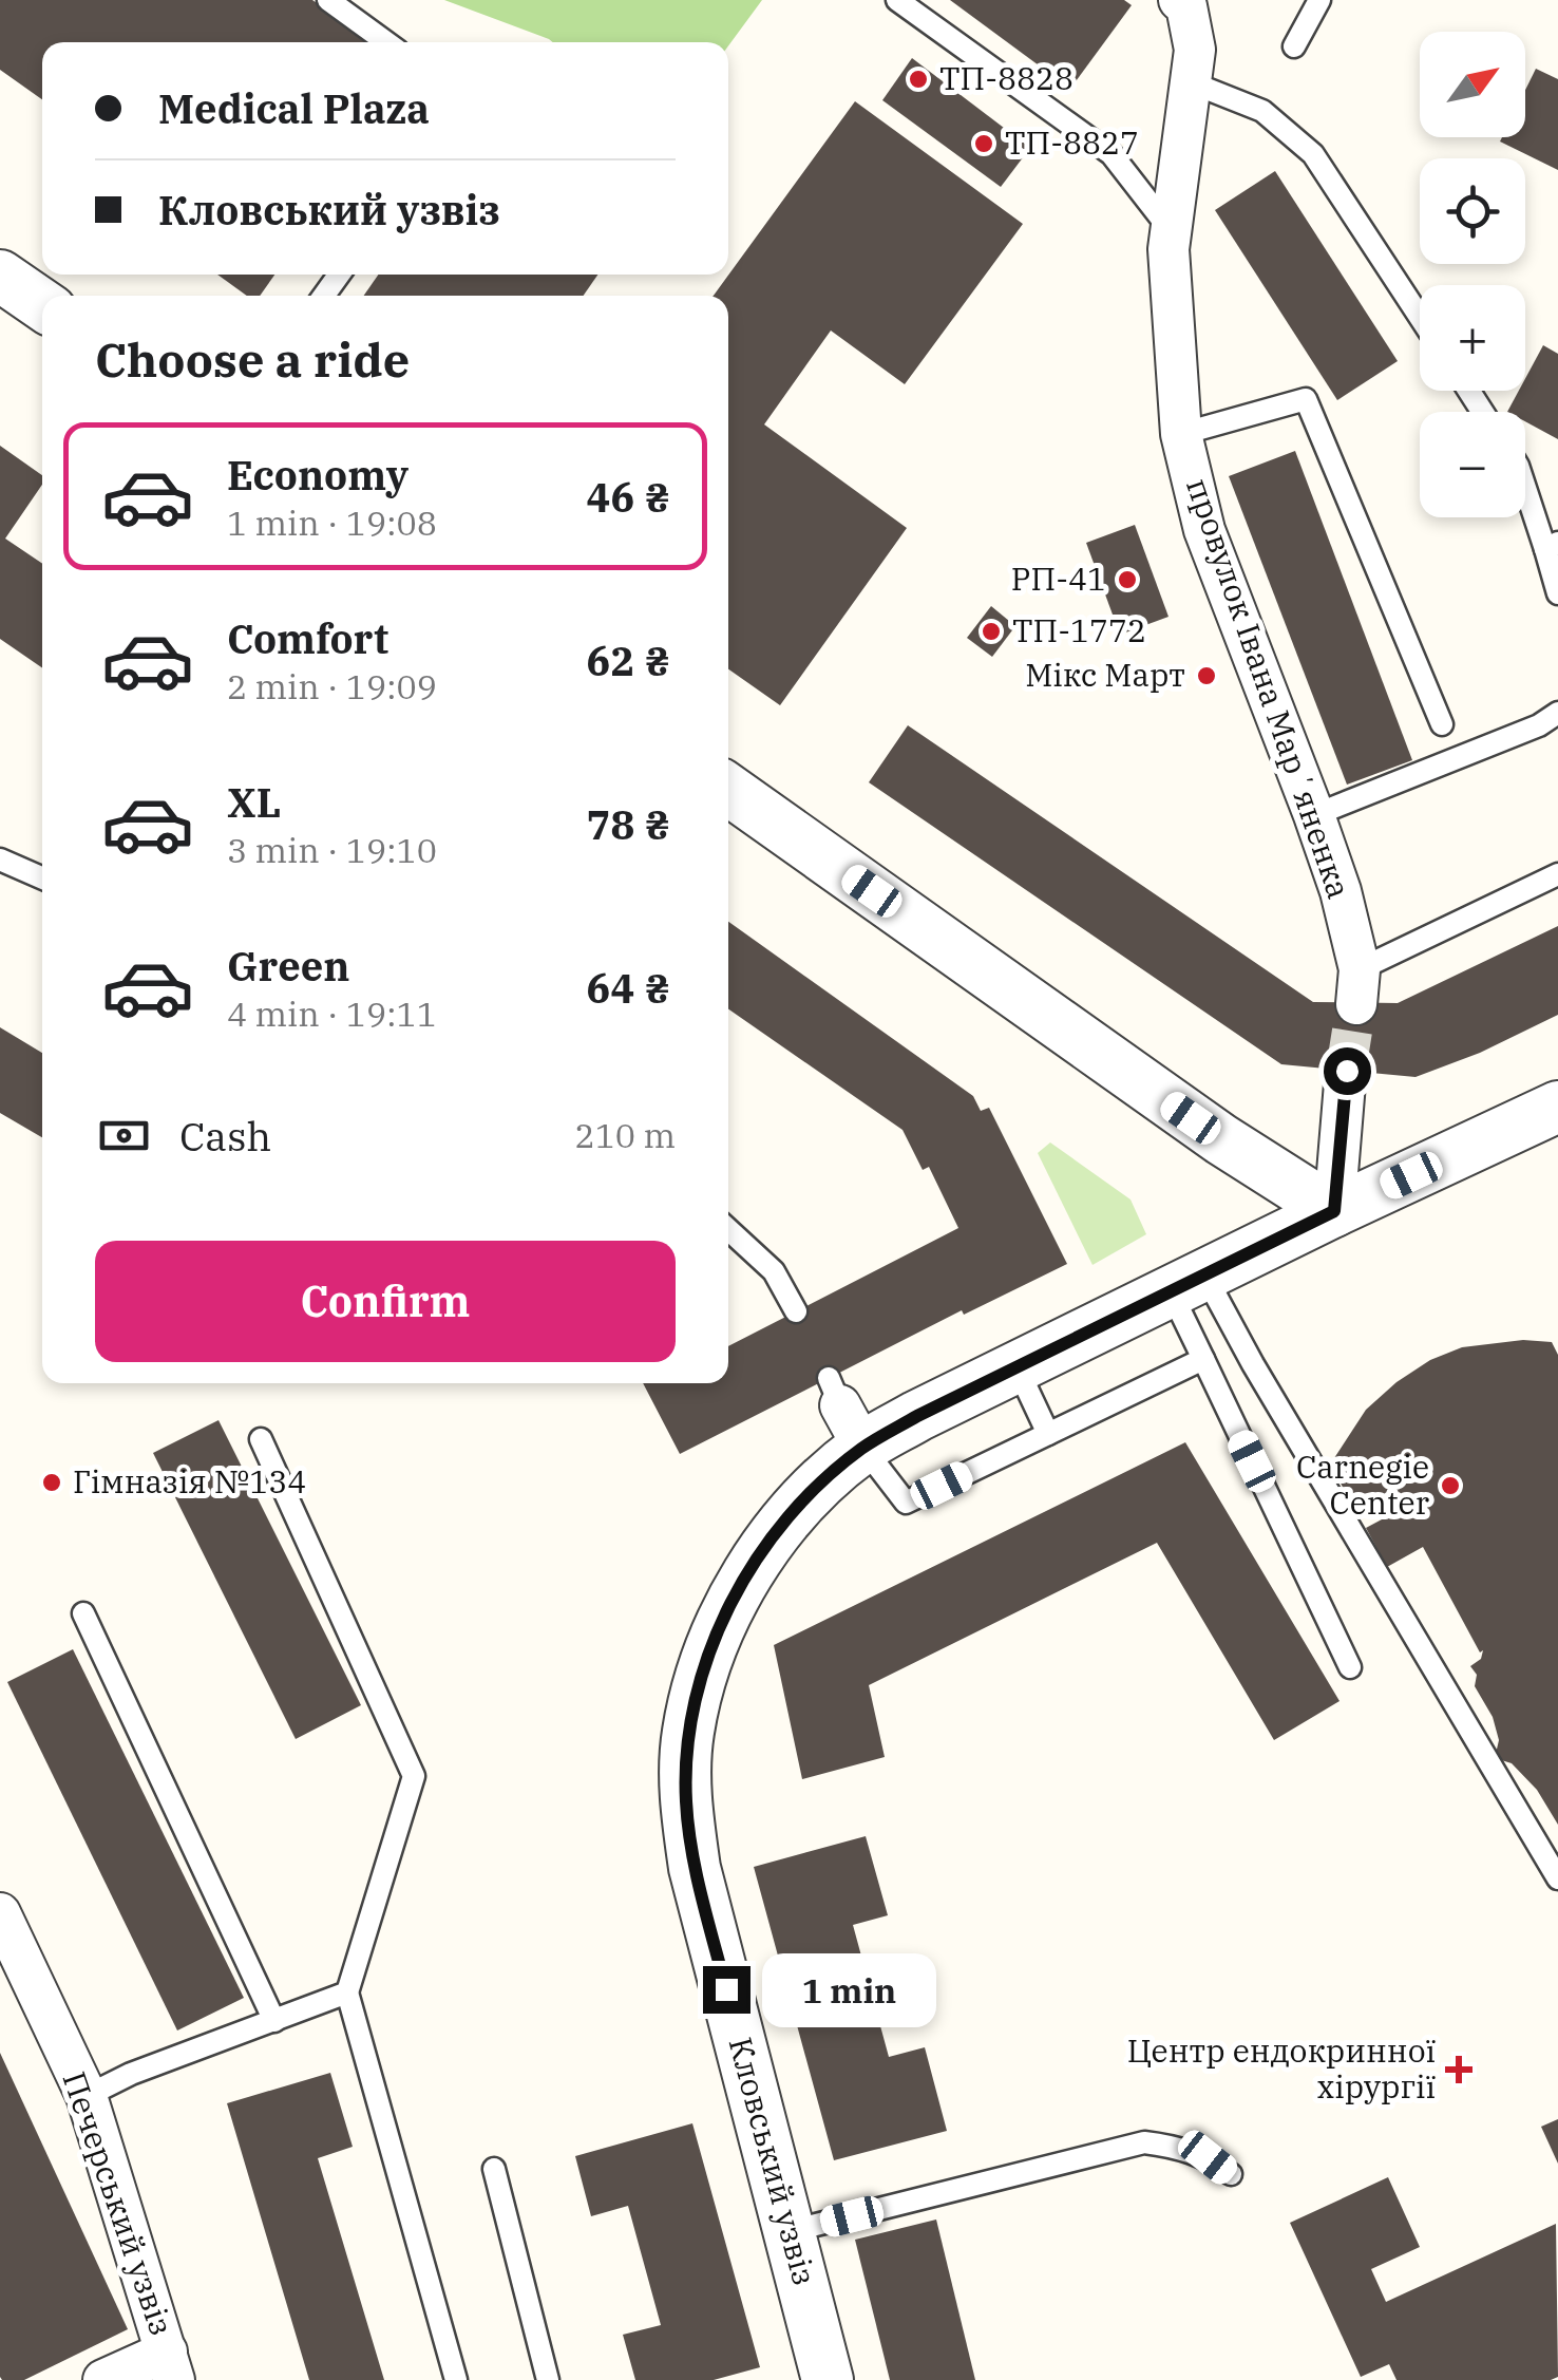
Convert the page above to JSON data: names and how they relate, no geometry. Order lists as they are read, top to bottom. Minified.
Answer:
{"streets":{"street":["провулок Івана Марʼяненка","Кловський узвіз","Печерський узвіз"]},"places":{"other":["ТП-8828","ТП-8827","РП-41","ТП-1772","Мікс Март","Гімназія №134","Carnegie Center"],"health":["Центр ендокринної хірургії"]},"north":"top right","page":{"map_buttons":["+","−"],"banner":["Medical Plaza","Кловський узвіз"],"heading":"Choose a ride","list":[{"name":"Economy","note":"1 min · 19:08","value":"46 ₴"},{"name":"Comfort","note":"2 min · 19:09","value":"62 ₴"},{"name":"XL","note":"3 min · 19:10","value":"78 ₴"},{"name":"Green","note":"4 min · 19:11","value":"64 ₴"}],"pay":["Cash","210 m"],"buttons":"Confirm","bubble":"1 min"}}
